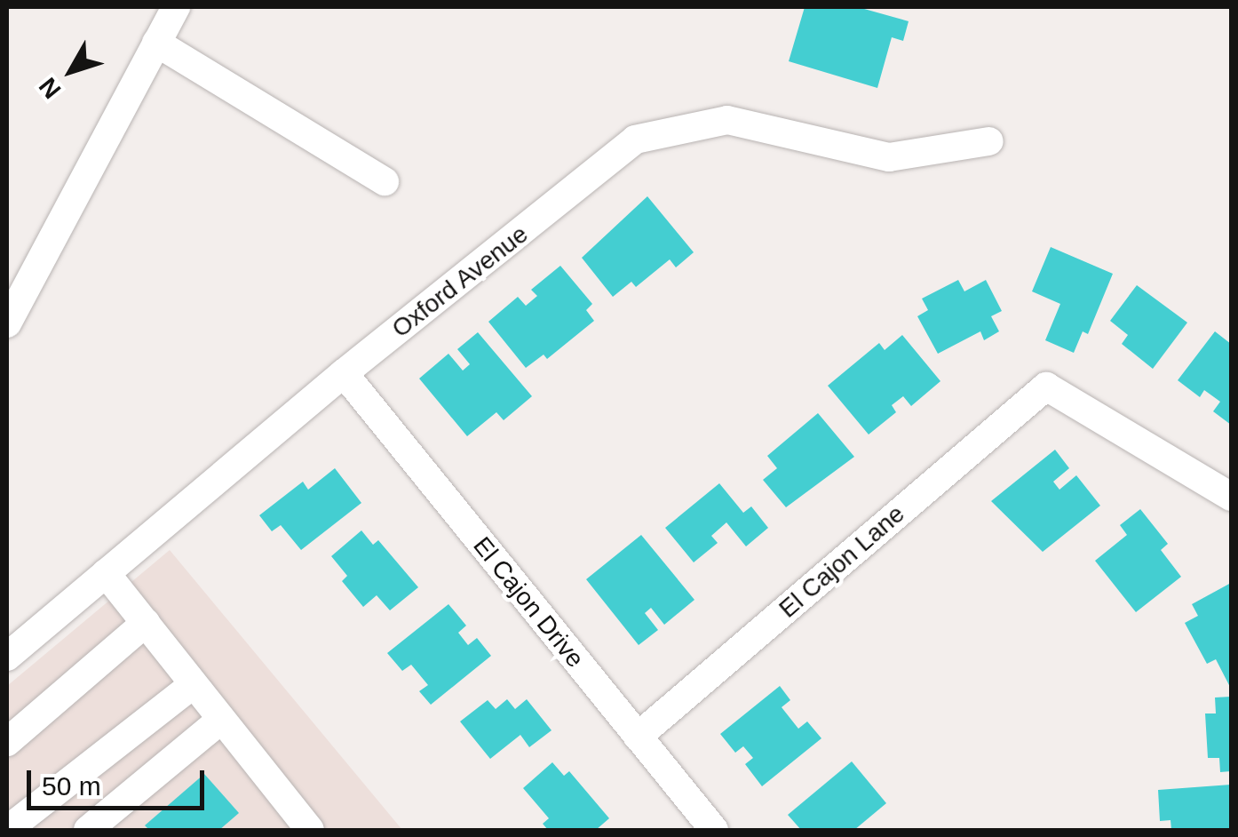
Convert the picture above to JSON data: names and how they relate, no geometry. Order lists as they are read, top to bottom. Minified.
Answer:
{"streets":{"street":["Oxford Avenue","El Cajon Lane","El Cajon Drive"]},"crossings":[["Oxford Avenue","El Cajon Drive"],["El Cajon Lane","El Cajon Drive"]],"scale_bar":"50 m","north":"bottom left"}
